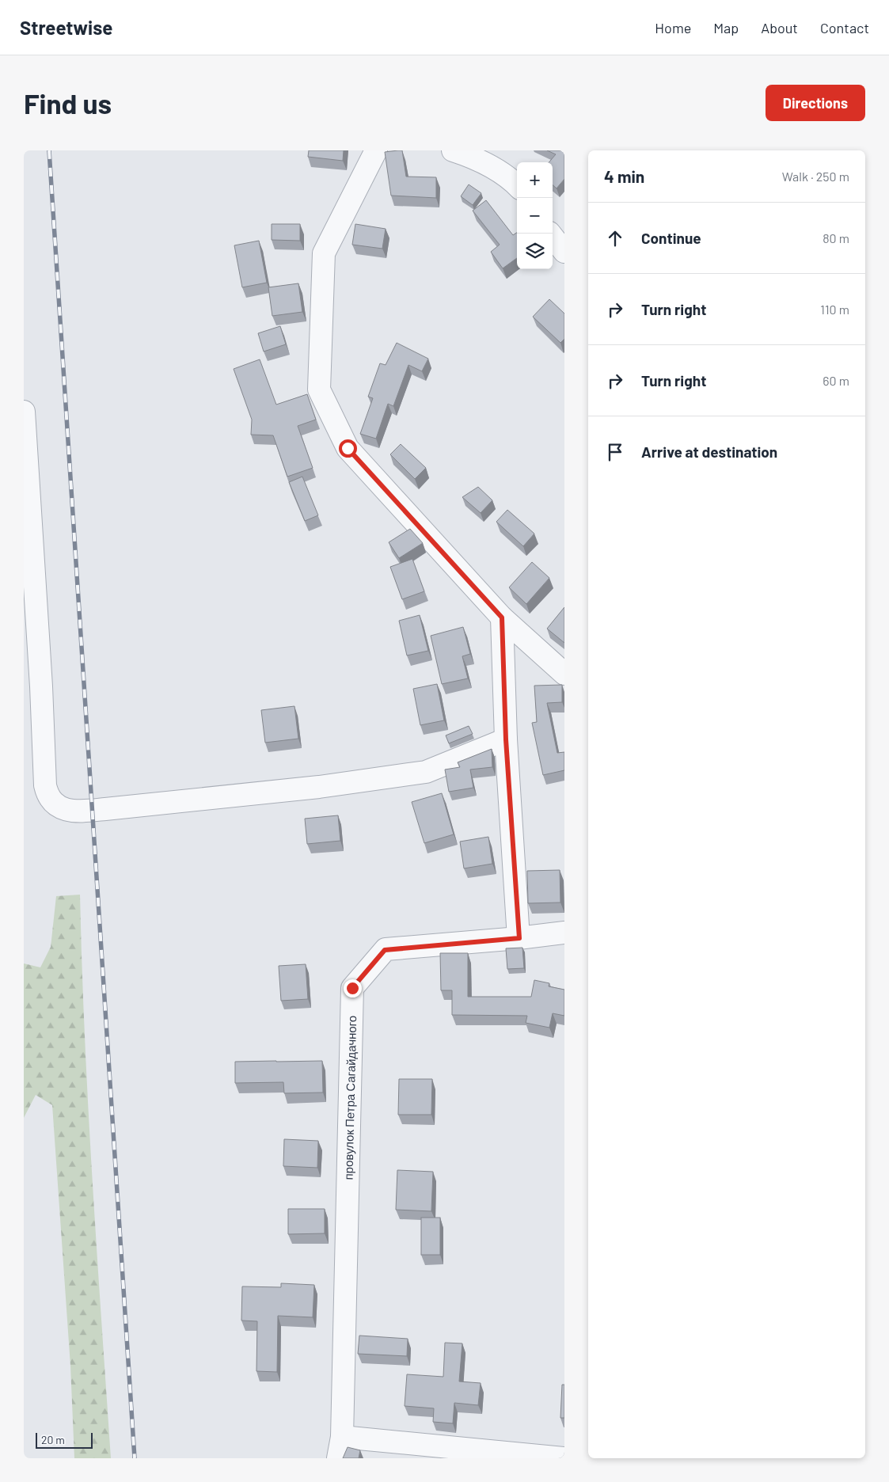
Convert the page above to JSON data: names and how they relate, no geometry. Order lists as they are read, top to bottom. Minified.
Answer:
{"streets":{"street":["провулок Петра Сагайдачного"]},"scale_bar":"20 m","page":{"header":"Streetwise","nav":["Home","Map","About","Contact"],"buttons":"Directions","title":"Find us","heading":["4 min","Walk · 250 m"],"map_buttons":["+","−"],"list":[["Continue","80 m"],["Turn right","110 m"],["Turn right","60 m"],"Arrive at destination"],"scale":"20 m"}}
